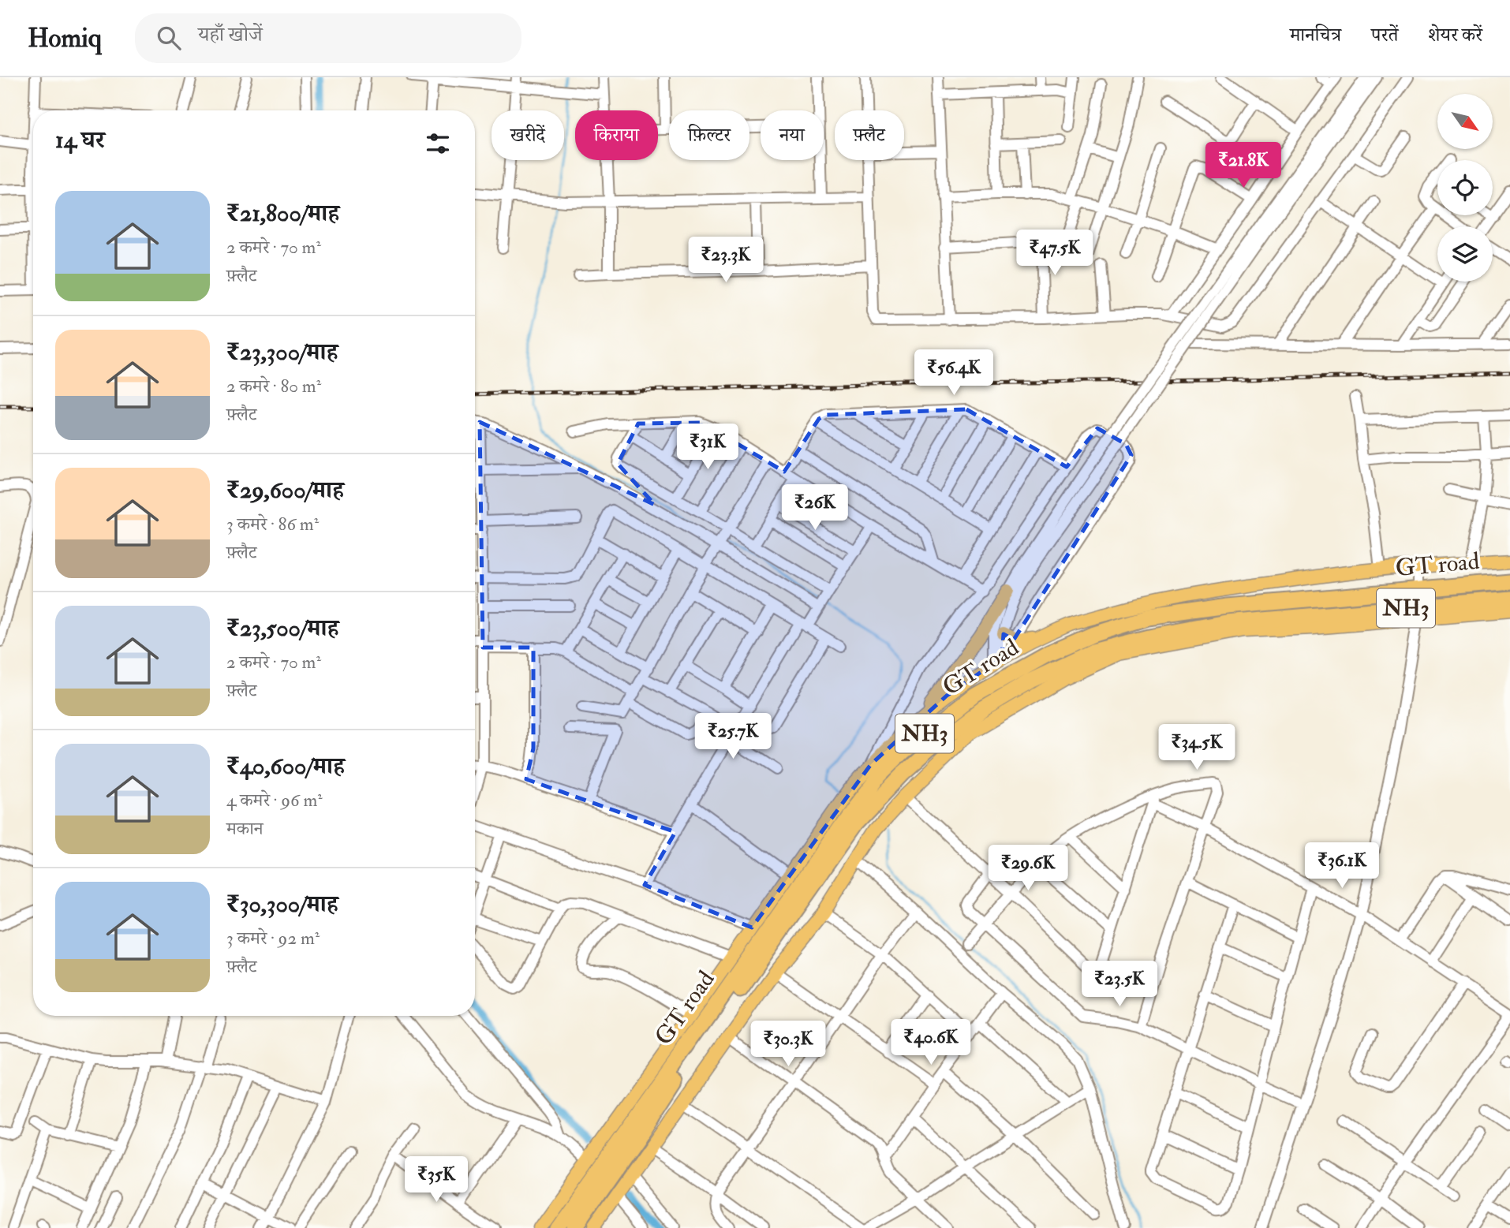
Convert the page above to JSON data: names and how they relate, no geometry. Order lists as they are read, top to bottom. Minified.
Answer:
{"streets":{"highway":["GT road","NH3"]},"north":"bottom right","page":{"header":"Homiq","search":"यहाँ खोजें","nav":["मानचित्र","परतें","शेयर करें"],"chip":["खरीदें","किराया","फ़िल्टर","नया","फ़्लैट"],"heading":"14 घर","price":["₹21.8K","₹47.5K","₹23.3K","₹56.4K","₹31K","₹26K","₹25.7K","₹34.5K","₹36.1K","₹29.6K","₹23.5K","₹40.6K","₹30.3K","₹35K"],"list":[{"name":"₹21,800/माह","note":"2 कमरे · 70 m² · फ़्लैट"},{"name":"₹23,300/माह","note":"2 कमरे · 80 m² · फ़्लैट"},{"name":"₹29,600/माह","note":"3 कमरे · 86 m² · फ़्लैट"},{"name":"₹23,500/माह","note":"2 कमरे · 70 m² · फ़्लैट"},{"name":"₹40,600/माह","note":"4 कमरे · 96 m² · मकान"},{"name":"₹30,300/माह","note":"3 कमरे · 92 m² · फ़्लैट"}]}}
